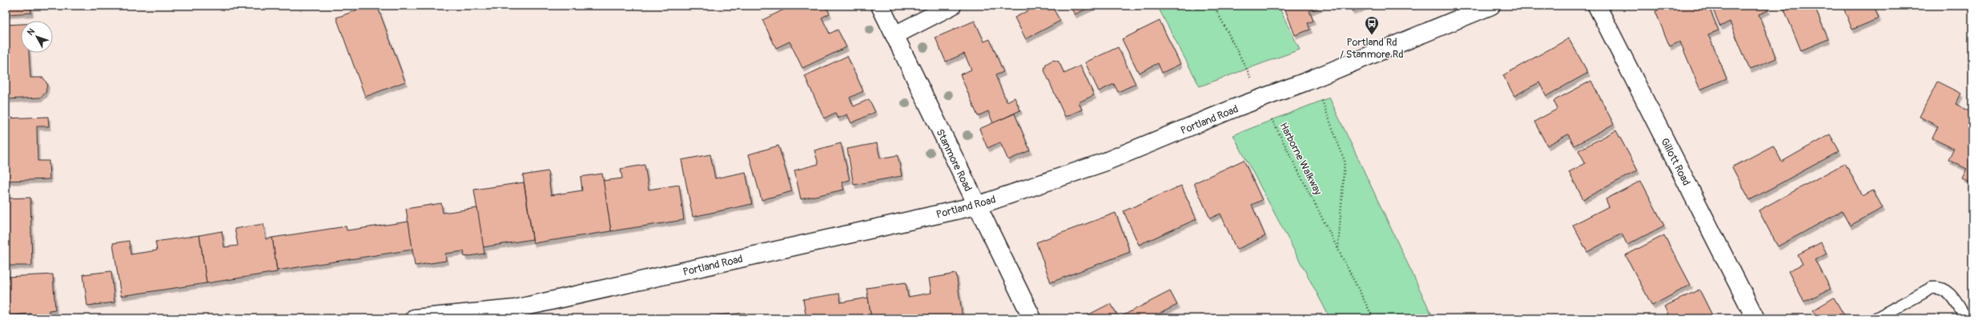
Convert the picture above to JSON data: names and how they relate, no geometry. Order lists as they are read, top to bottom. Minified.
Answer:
{"streets":{"main road":["Portland Road","Stanmore Road","Gillott Road"],"path":["Harborne Walkway"]},"crossings":[["Portland Road","Stanmore Road"]],"places":{"bus stop":["Portland Rd / Stanmore Rd"]},"north":"top left"}
